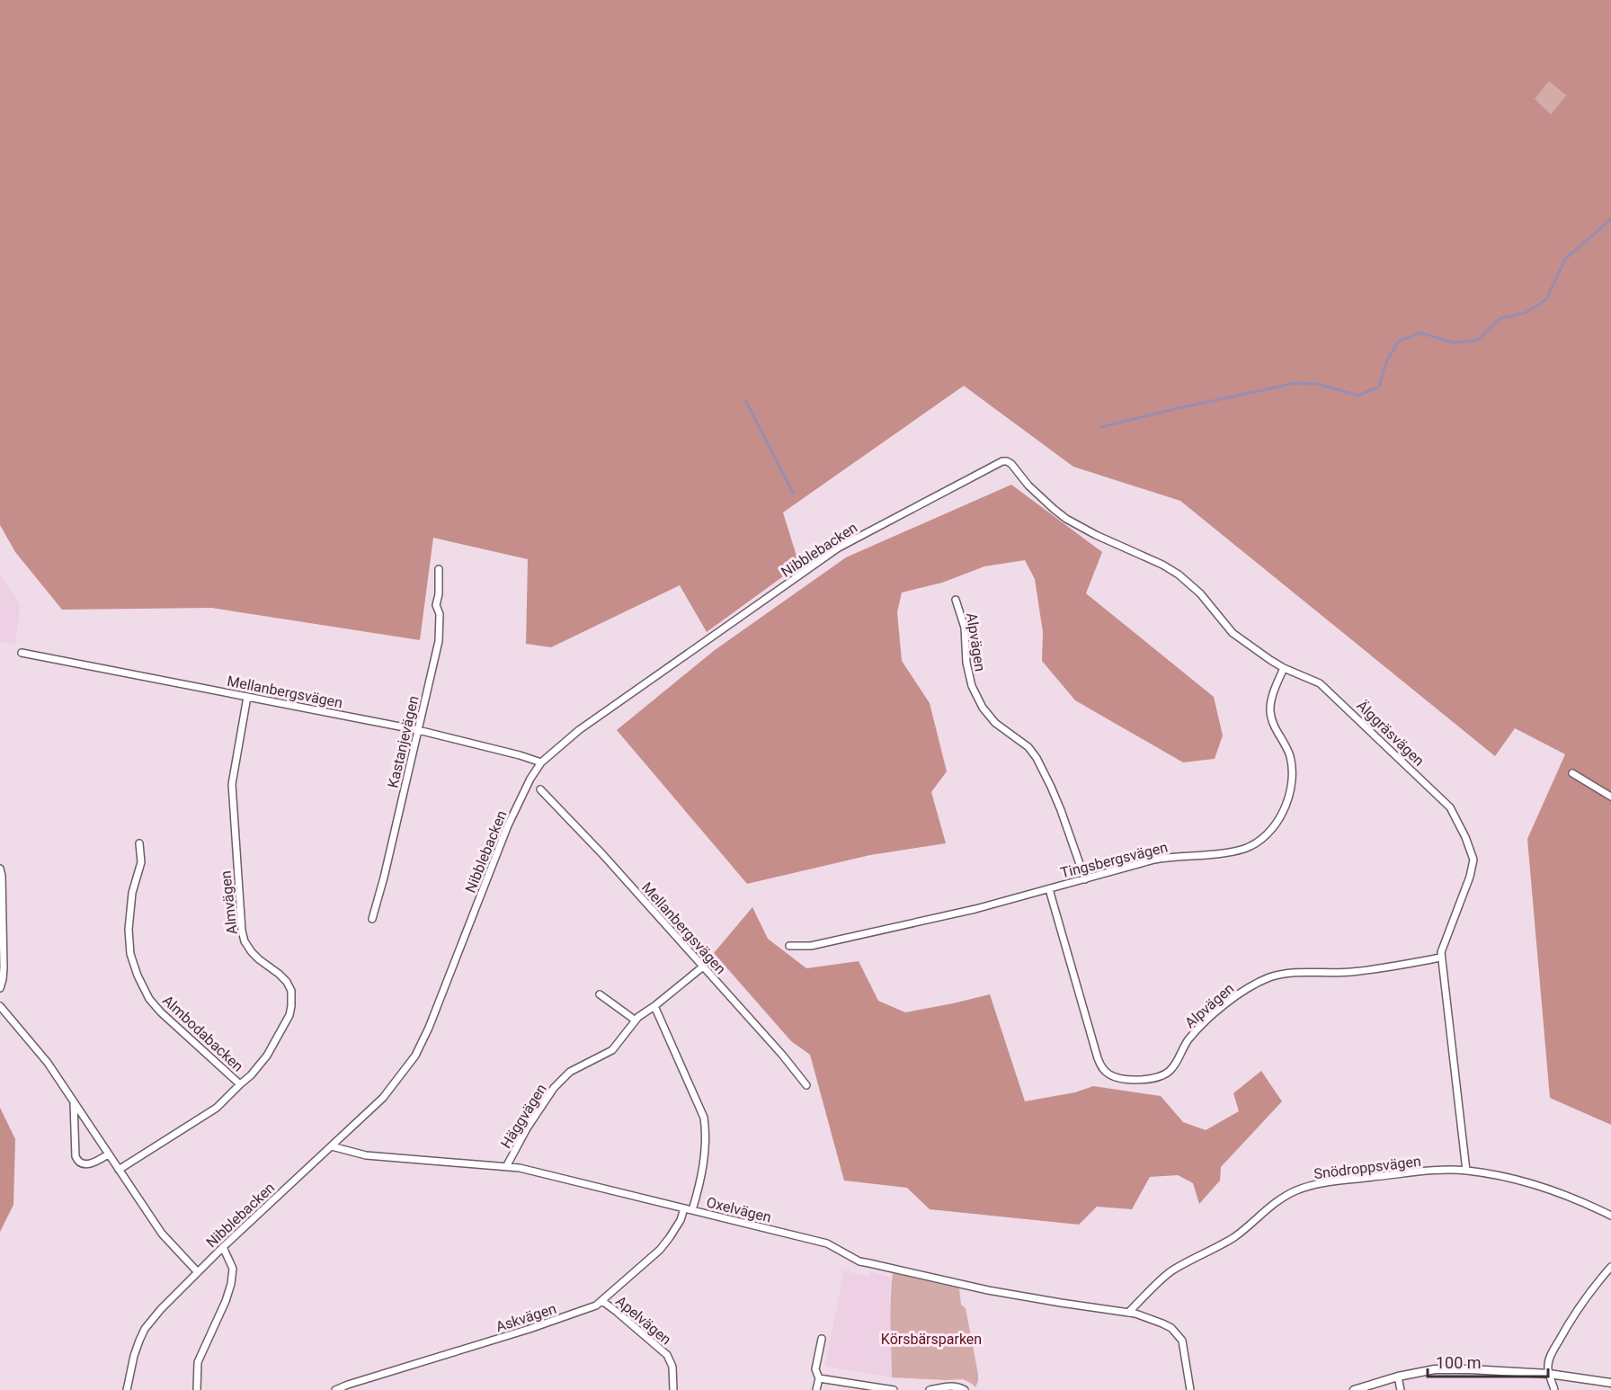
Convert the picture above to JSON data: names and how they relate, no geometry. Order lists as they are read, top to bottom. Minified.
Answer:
{"streets":{"street":["Nibblebacken","Alpvägen","Mellanbergsvägen","Älggräsvägen","Kastanjevägen","Tingsbergsvägen","Almvägen","Almbodabacken","Häggvägen","Snödroppsvägen","Oxelvägen","Askvägen","Apelvägen"]},"crossings":[["Nibblebacken","Mellanbergsvägen"],["Nibblebacken","Älggräsvägen"],["Nibblebacken","Oxelvägen"],["Alpvägen","Älggräsvägen"],["Alpvägen","Tingsbergsvägen"],["Mellanbergsvägen","Kastanjevägen"],["Mellanbergsvägen","Almvägen"],["Mellanbergsvägen","Häggvägen"],["Älggräsvägen","Tingsbergsvägen"],["Älggräsvägen","Snödroppsvägen"],["Almvägen","Almbodabacken"],["Häggvägen","Oxelvägen"],["Snödroppsvägen","Oxelvägen"],["Oxelvägen","Askvägen"],["Askvägen","Apelvägen"]],"parks":["Körsbärsparken"],"scale_bar":"100 m"}
